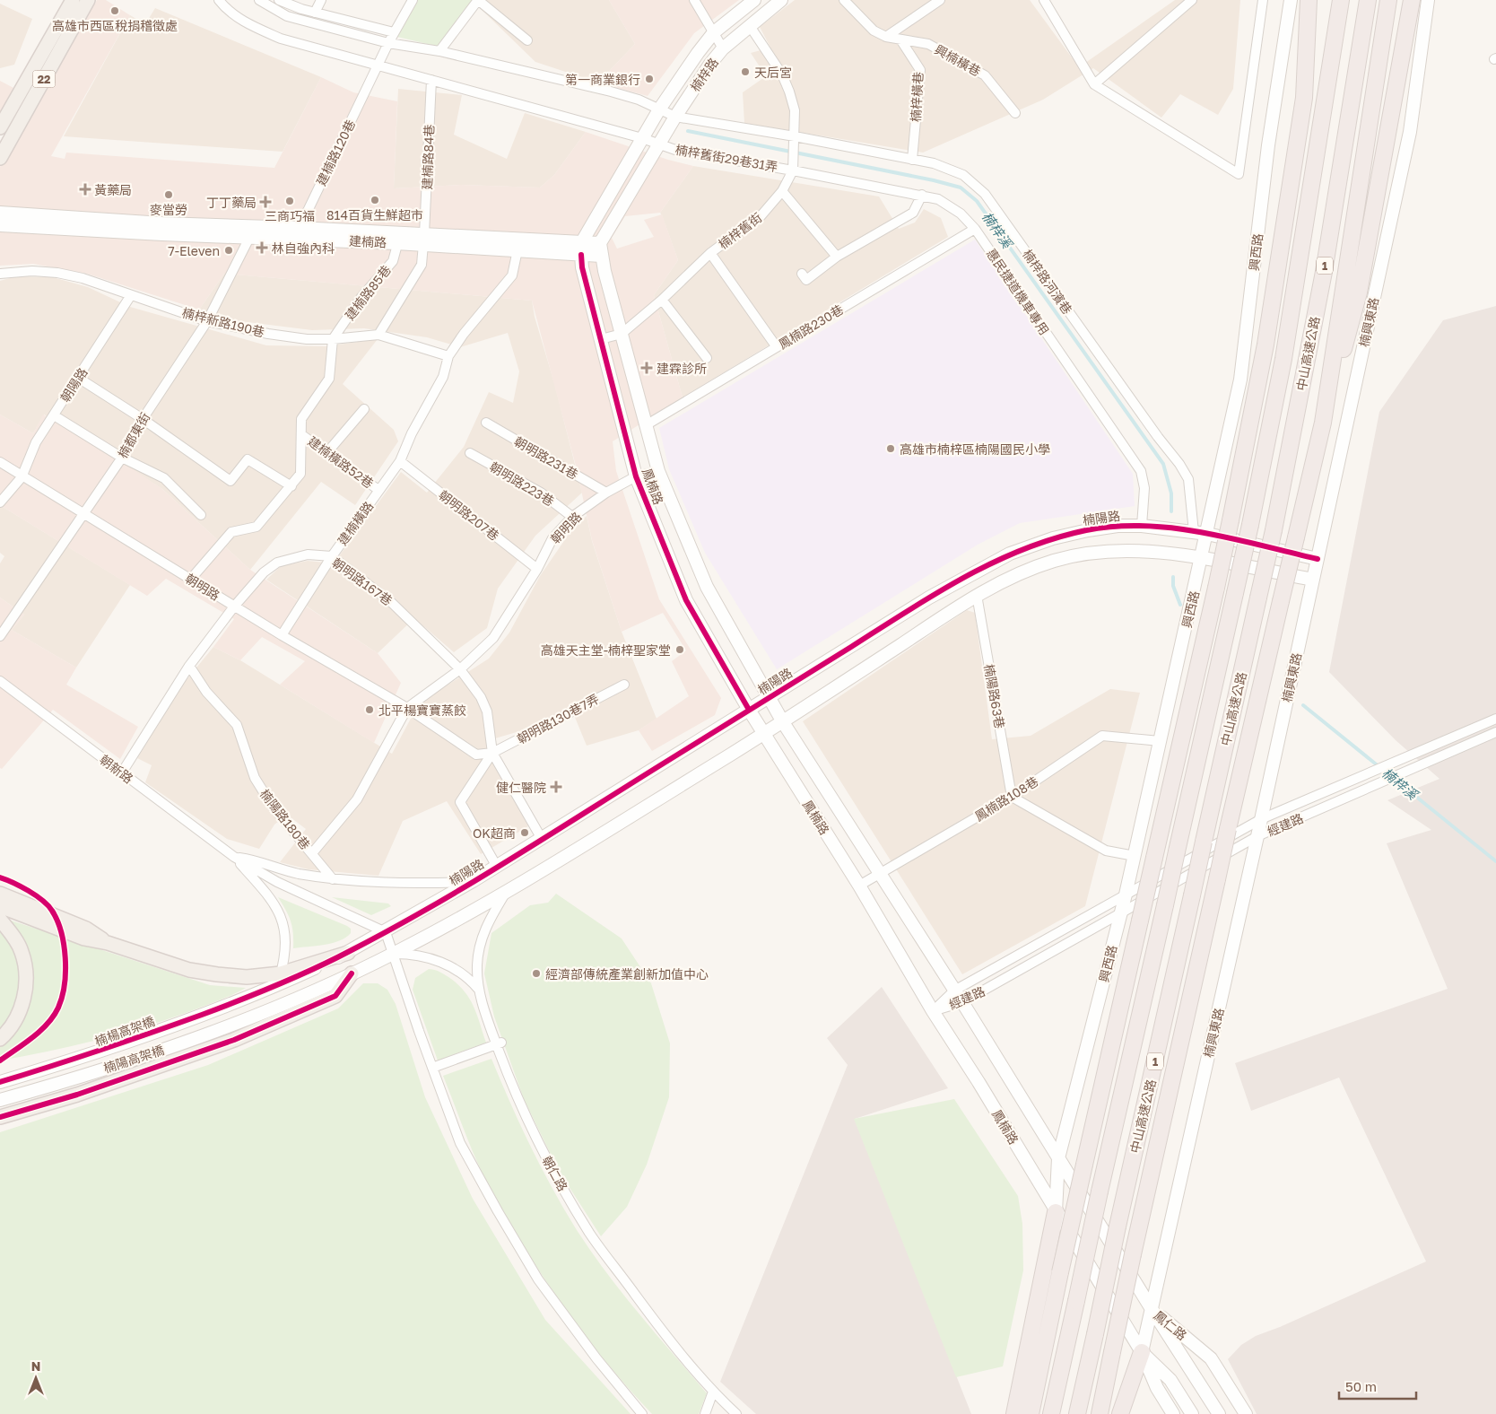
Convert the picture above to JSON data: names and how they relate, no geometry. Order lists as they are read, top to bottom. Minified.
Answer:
{"streets":{"highway":["1","中山高速公路"],"main road":["22"],"street":["興楠橫巷","楠梓路","楠梓橫巷","建楠路120巷","建楠路84巷","楠梓舊街29巷31弄","楠梓舊街","建楠路","興西路","楠梓路河濱巷","惠民捷道機車專用","建楠路85巷","楠梓新路190巷","楠興東路","鳳楠路230巷","朝陽路","楠都東街","朝明路231巷","建楠橫路52巷","朝明路223巷","鳳楠路","朝明路207巷","楠陽路","建楠橫路","朝明路","朝明路167巷","楠陽路63巷","朝明路130巷7弄","朝新路","鳳楠路108巷","楠陽路180巷","經建路","楠楊高架橋","楠陽高架橋","朝仁路","鳳仁路"]},"crossings":[["興楠橫巷","楠梓橫巷"],["楠梓路","楠梓舊街29巷31弄"],["楠梓路","楠梓路河濱巷"],["楠梓橫巷","楠梓路河濱巷"],["建楠路120巷","楠梓舊街29巷31弄"],["建楠路120巷","建楠路"],["建楠路120巷","楠梓路河濱巷"],["建楠路84巷","楠梓舊街29巷31弄"],["建楠路84巷","建楠路"],["建楠路84巷","楠梓新路190巷"],["楠梓舊街29巷31弄","楠梓舊街"],["楠梓舊街29巷31弄","惠民捷道機車專用"],["楠梓舊街","楠梓路河濱巷"],["楠梓舊街","惠民捷道機車專用"],["楠梓舊街","鳳楠路"],["建楠路","建楠路85巷"],["建楠路","楠都東街"],["建楠路","鳳楠路"],["建楠路","建楠橫路"],["興西路","鳳楠路"],["興西路","楠陽路"],["興西路","鳳楠路108巷"],["興西路","經建路"],["楠梓路河濱巷","楠陽路"],["惠民捷道機車專用","鳳楠路230巷"],["惠民捷道機車專用","楠陽路"],["建楠路85巷","楠梓新路190巷"],["楠梓新路190巷","朝陽路"],["楠梓新路190巷","楠都東街"],["楠梓新路190巷","建楠橫路"],["楠興東路","鳳楠路"],["楠興東路","楠陽路"],["楠興東路","經建路"],["楠興東路","鳳仁路"],["鳳楠路230巷","鳳楠路"],["朝陽路","朝明路"],["楠都東街","朝明路"],["朝明路231巷","朝明路"],["建楠橫路52巷","建楠橫路"],["朝明路223巷","朝明路"],["鳳楠路","楠陽路"],["鳳楠路","朝明路"],["鳳楠路","鳳楠路108巷"],["鳳楠路","經建路"],["鳳楠路","鳳仁路"],["朝明路207巷","建楠橫路"],["朝明路207巷","朝明路"],["楠陽路","朝新路"],["建楠橫路","朝明路"],["建楠橫路","朝明路167巷"],["建楠橫路","朝新路"],["建楠橫路","楠陽路180巷"],["朝明路","朝明路167巷"],["朝明路","楠陽路180巷"],["朝明路167巷","朝明路130巷7弄"],["楠陽路63巷","鳳楠路108巷"],["朝新路","楠陽路180巷"],["朝新路","楠楊高架橋"]],"water":["楠梓溪"],"places":{"other":["高雄市西區稅捐稽徵處","天后宮","第一商業銀行","麥當勞","814百貨生鮮超市","三商巧福","7-Eleven","高雄市楠梓區楠陽國民小學","高雄天主堂-楠梓聖家堂","北平楊寶寶蒸餃","OK超商","經濟部傳統產業創新加值中心"],"health":["黃藥局","丁丁藥局","林自強內科","建霖診所","健仁醫院"]},"scale_bar":"50 m","north":"top"}
